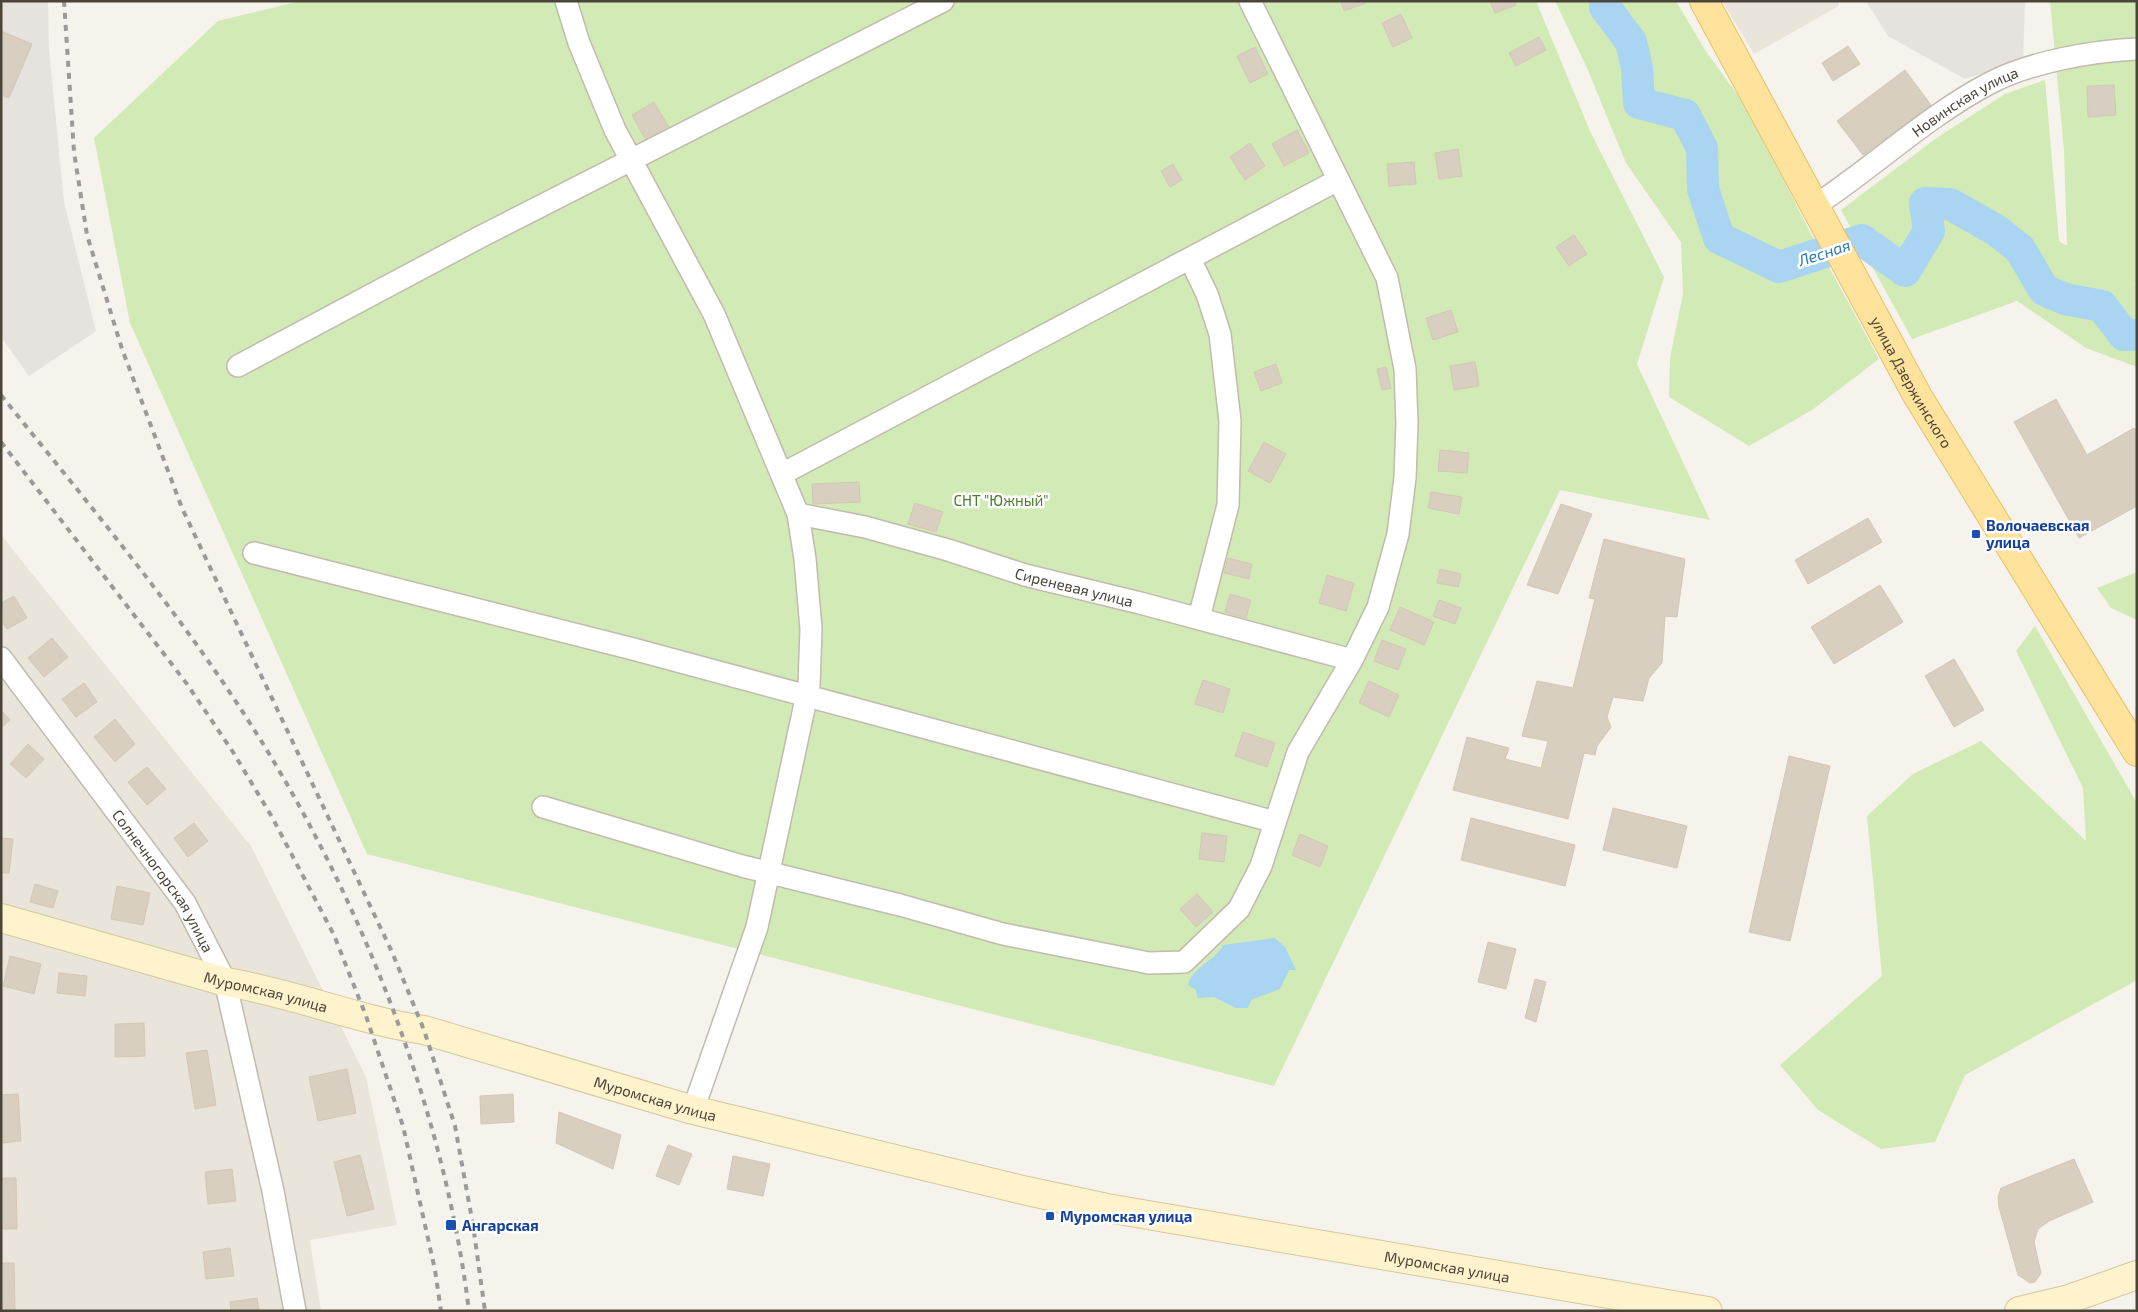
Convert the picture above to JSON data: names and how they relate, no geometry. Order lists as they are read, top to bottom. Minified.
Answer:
{"streets":{"main road":["улица Дзержинского","Муромская улица"],"street":["Новинская улица","Сиреневая улица","Солнечногорская улица"]},"crossings":[["Новинская улица","улица Дзержинского"],["Солнечногорская улица","Муромская улица"]],"water":["Лесная"],"parks":["СНТ \"Южный\""],"places":{"transit":["Волочаевская улица","Муромская улица","Ангарская"]}}
